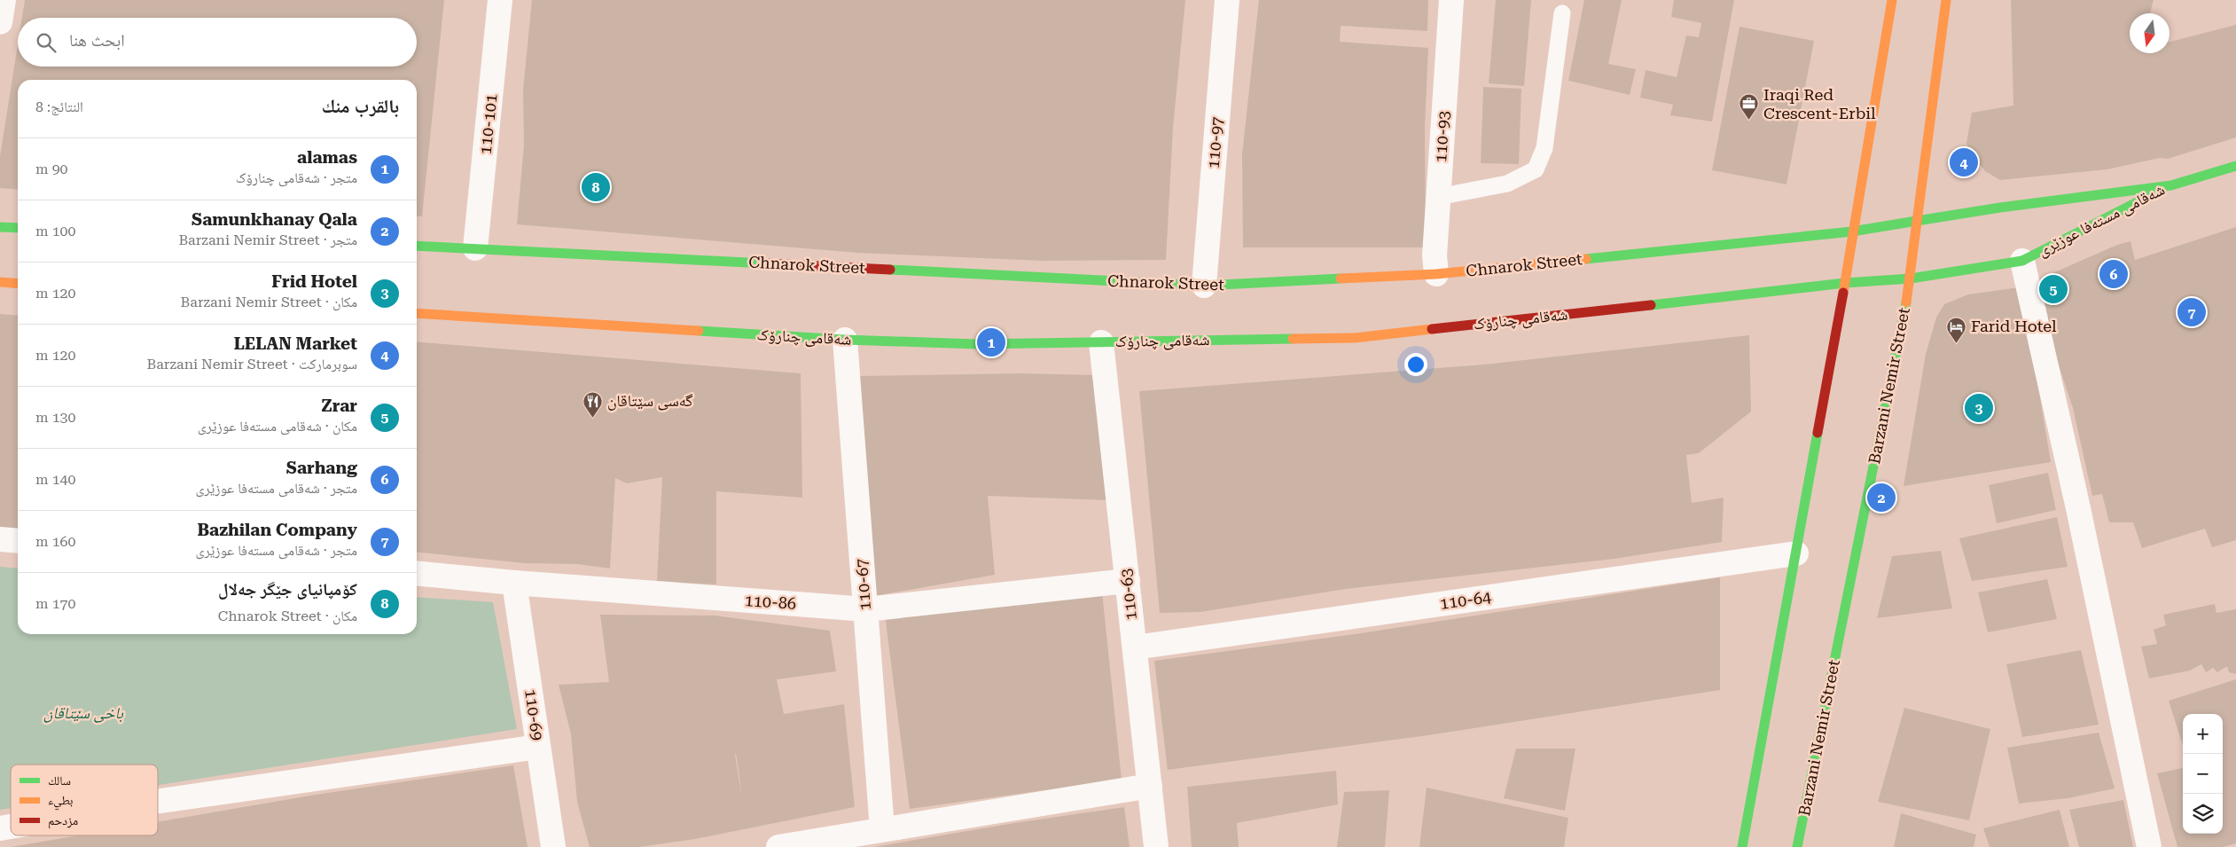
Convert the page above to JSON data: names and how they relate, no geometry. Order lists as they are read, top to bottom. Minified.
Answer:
{"streets":{"main road":["شەقامی مستەفا عوزێری","Chnarok Street","شەقامی چنارۆک","Barzani Nemir Street"],"street":["110-101","110-93","110-97","110-67","110-63","110-64","110-86","110-69"]},"crossings":[["110-101","Chnarok Street"],["110-93","Chnarok Street"],["110-97","Chnarok Street"],["شەقامی مستەفا عوزێری","Chnarok Street"],["شەقامی مستەفا عوزێری","شەقامی چنارۆک"],["شەقامی مستەفا عوزێری","Barzani Nemir Street"],["Chnarok Street","Barzani Nemir Street"],["شەقامی چنارۆک","Barzani Nemir Street"],["شەقامی چنارۆک","110-67"],["شەقامی چنارۆک","110-63"],["110-67","110-86"],["110-63","110-64"],["110-63","110-86"],["110-86","110-69"]],"parks":["باخی سێتاقان"],"places":{"office":["Iraqi Red Crescent-Erbil"],"hotel":["Farid Hotel"],"restaurant":["گەسی سێتاقان"]},"legend":["سالك","بطيء","مزدحم"],"north":"bottom","page":{"search":"ابحث هنا","heading":["بالقرب منك","النتائج: 8"],"list":[{"mark":"1","name":"alamas","note":"متجر · شەقامی چنارۆک","value":"90 m"},{"mark":"2","name":"Samunkhanay Qala","note":"متجر · Barzani Nemir Street","value":"100 m"},{"mark":"3","name":"Frid Hotel","note":"مكان · Barzani Nemir Street","value":"120 m"},{"mark":"4","name":"LELAN Market","note":"سوبرماركت · Barzani Nemir Street","value":"120 m"},{"mark":"5","name":"Zrar","note":"مكان · شەقامی مستەفا عوزێری","value":"130 m"},{"mark":"6","name":"Sarhang","note":"متجر · شەقامی مستەفا عوزێری","value":"140 m"},{"mark":"7","name":"Bazhilan Company","note":"متجر · شەقامی مستەفا عوزێری","value":"160 m"},{"mark":"8","name":"کۆمپانیای جێگر جەلال","note":"مكان · Chnarok Street","value":"170 m"}],"pins":["4","8","6","5","7","1","3","2"],"map_buttons":["+","−"]}}
